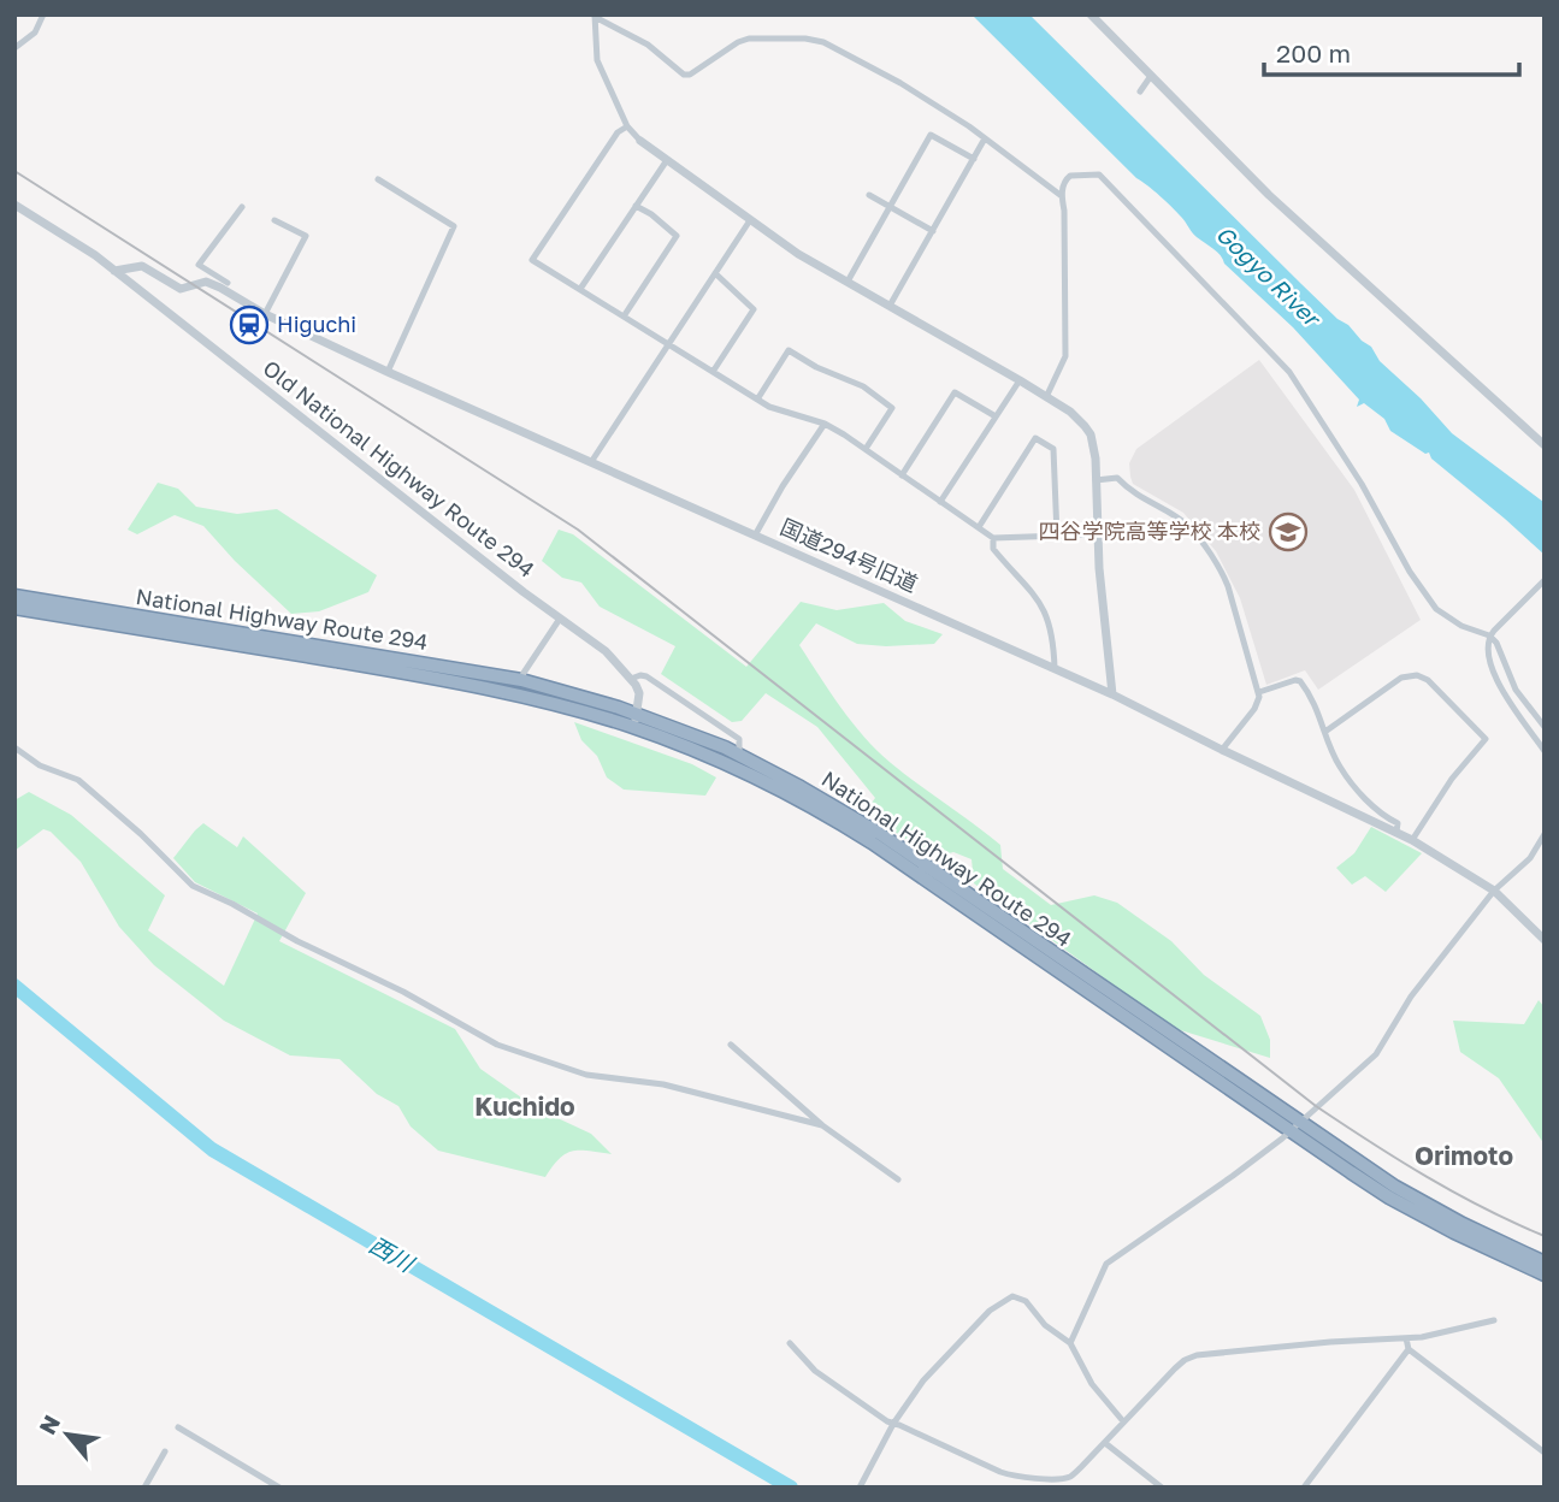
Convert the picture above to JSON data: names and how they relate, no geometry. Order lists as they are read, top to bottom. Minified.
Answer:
{"streets":{"highway":["National Highway Route 294"],"street":["Old National Highway Route 294","国道294号旧道"]},"crossings":[["Old National Highway Route 294","国道294号旧道"]],"districts":["Kuchido","Orimoto"],"water":["Gogyo River","西川"],"places":{"station":["Higuchi"],"school or university":["四谷学院高等学校 本校"]},"scale_bar":"200 m","north":"top left"}
